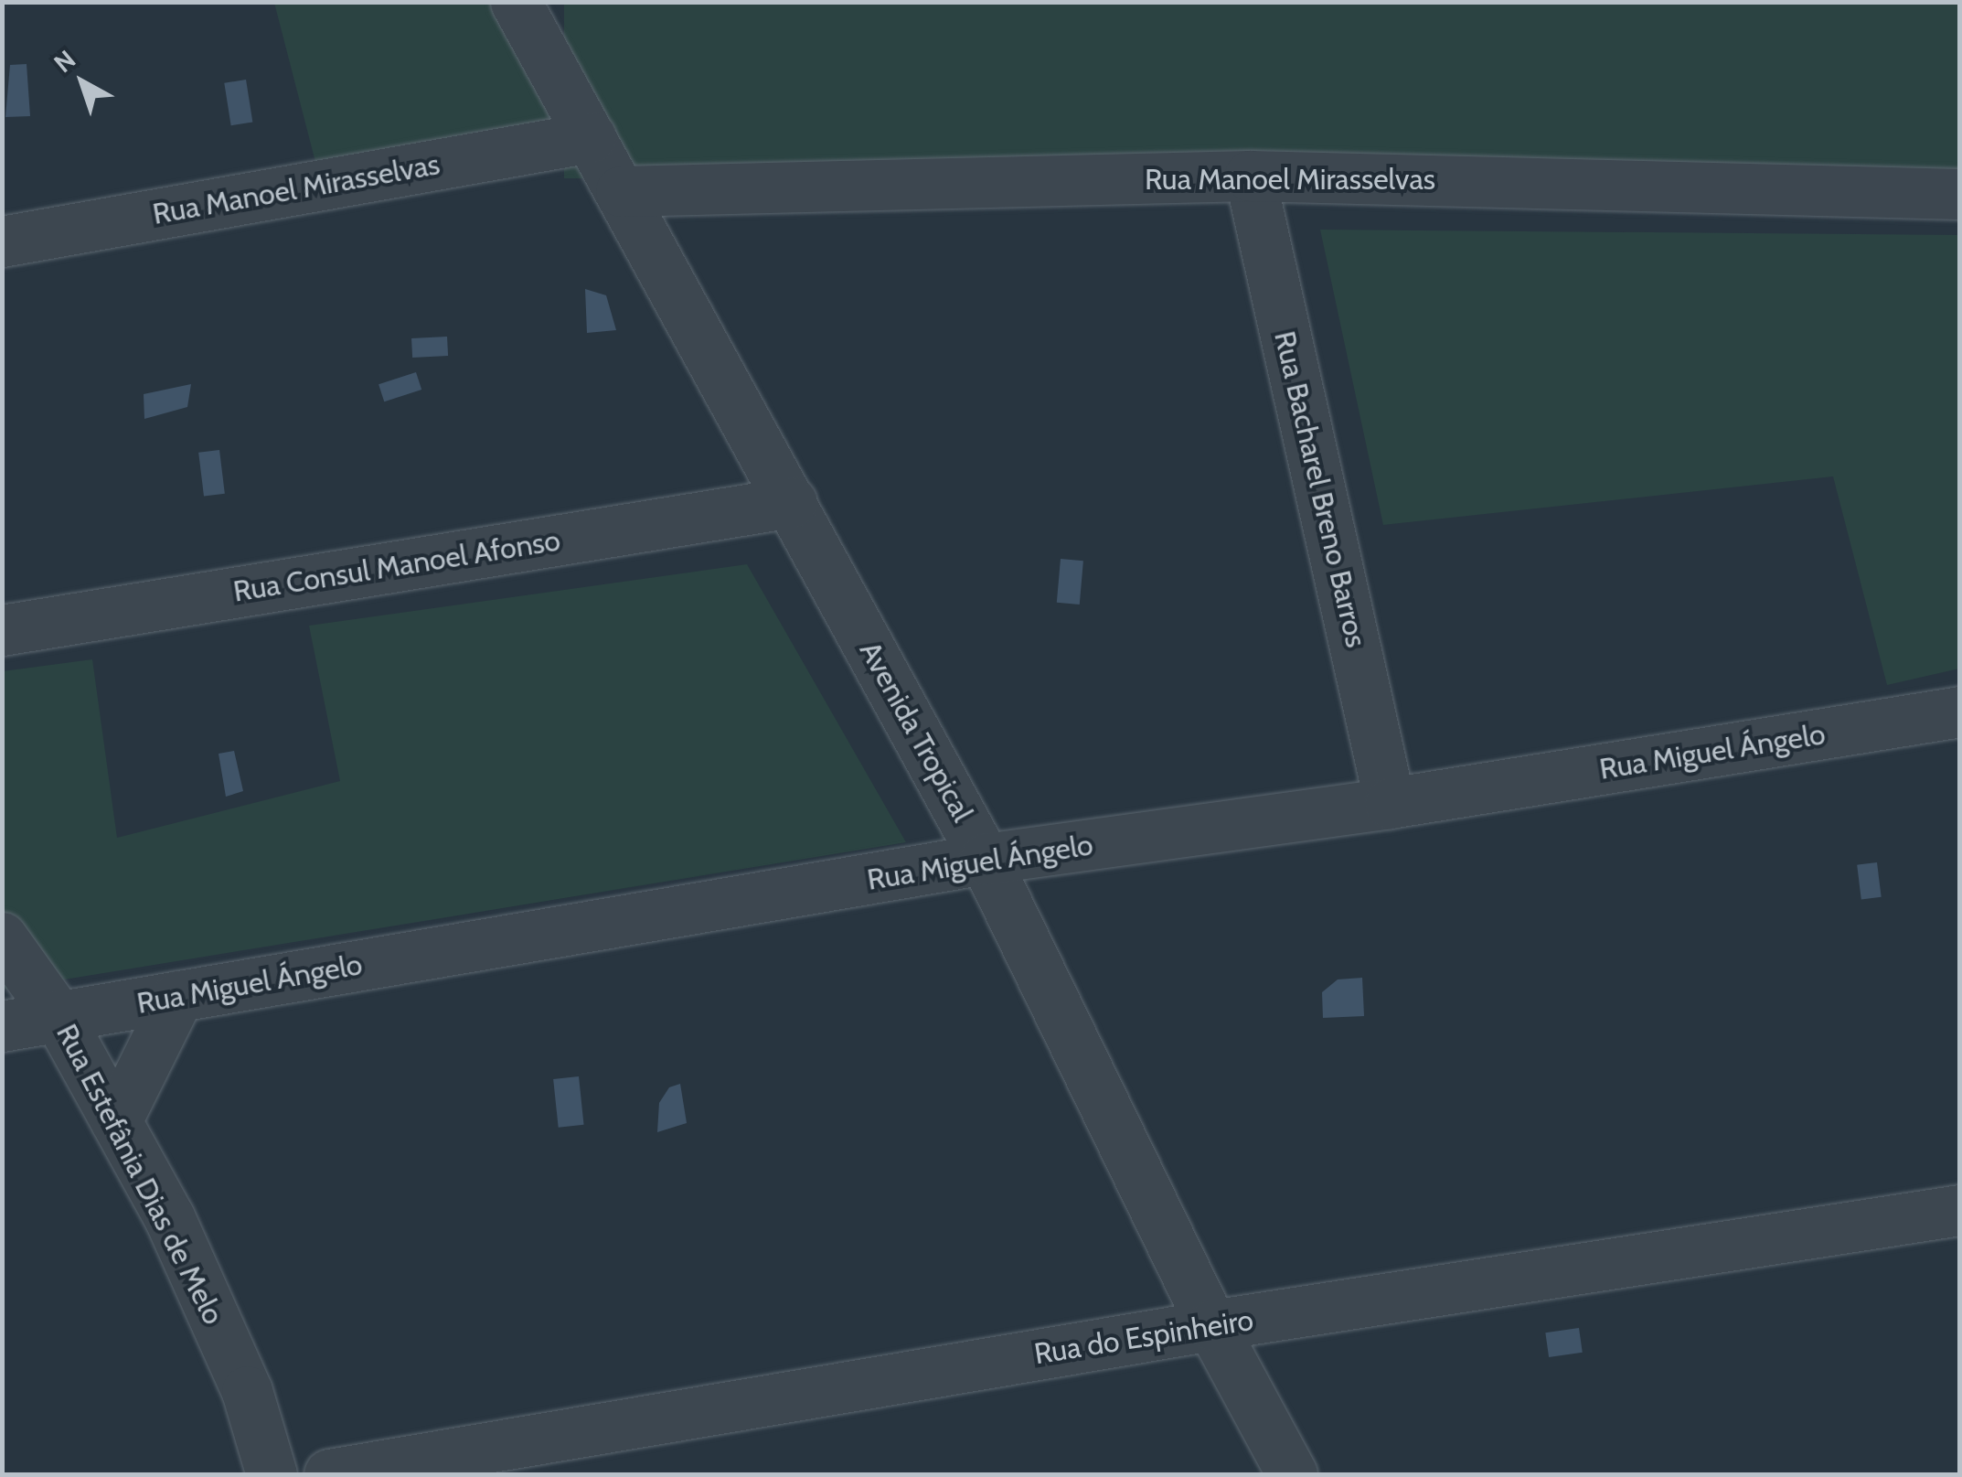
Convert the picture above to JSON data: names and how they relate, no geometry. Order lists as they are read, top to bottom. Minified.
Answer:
{"streets":{"street":["Rua Manoel Mirasselvas","Rua Bacharel Breno Barros","Rua Consul Manoel Afonso","Avenida Tropical","Rua Miguel Ángelo","Rua Estefânia Dias de Melo","Rua do Espinheiro"]},"crossings":[["Rua Manoel Mirasselvas","Rua Bacharel Breno Barros"],["Rua Manoel Mirasselvas","Avenida Tropical"],["Rua Bacharel Breno Barros","Rua Miguel Ángelo"],["Rua Consul Manoel Afonso","Avenida Tropical"],["Avenida Tropical","Rua Miguel Ángelo"],["Avenida Tropical","Rua do Espinheiro"],["Rua Miguel Ángelo","Rua Estefânia Dias de Melo"]],"north":"top left"}
